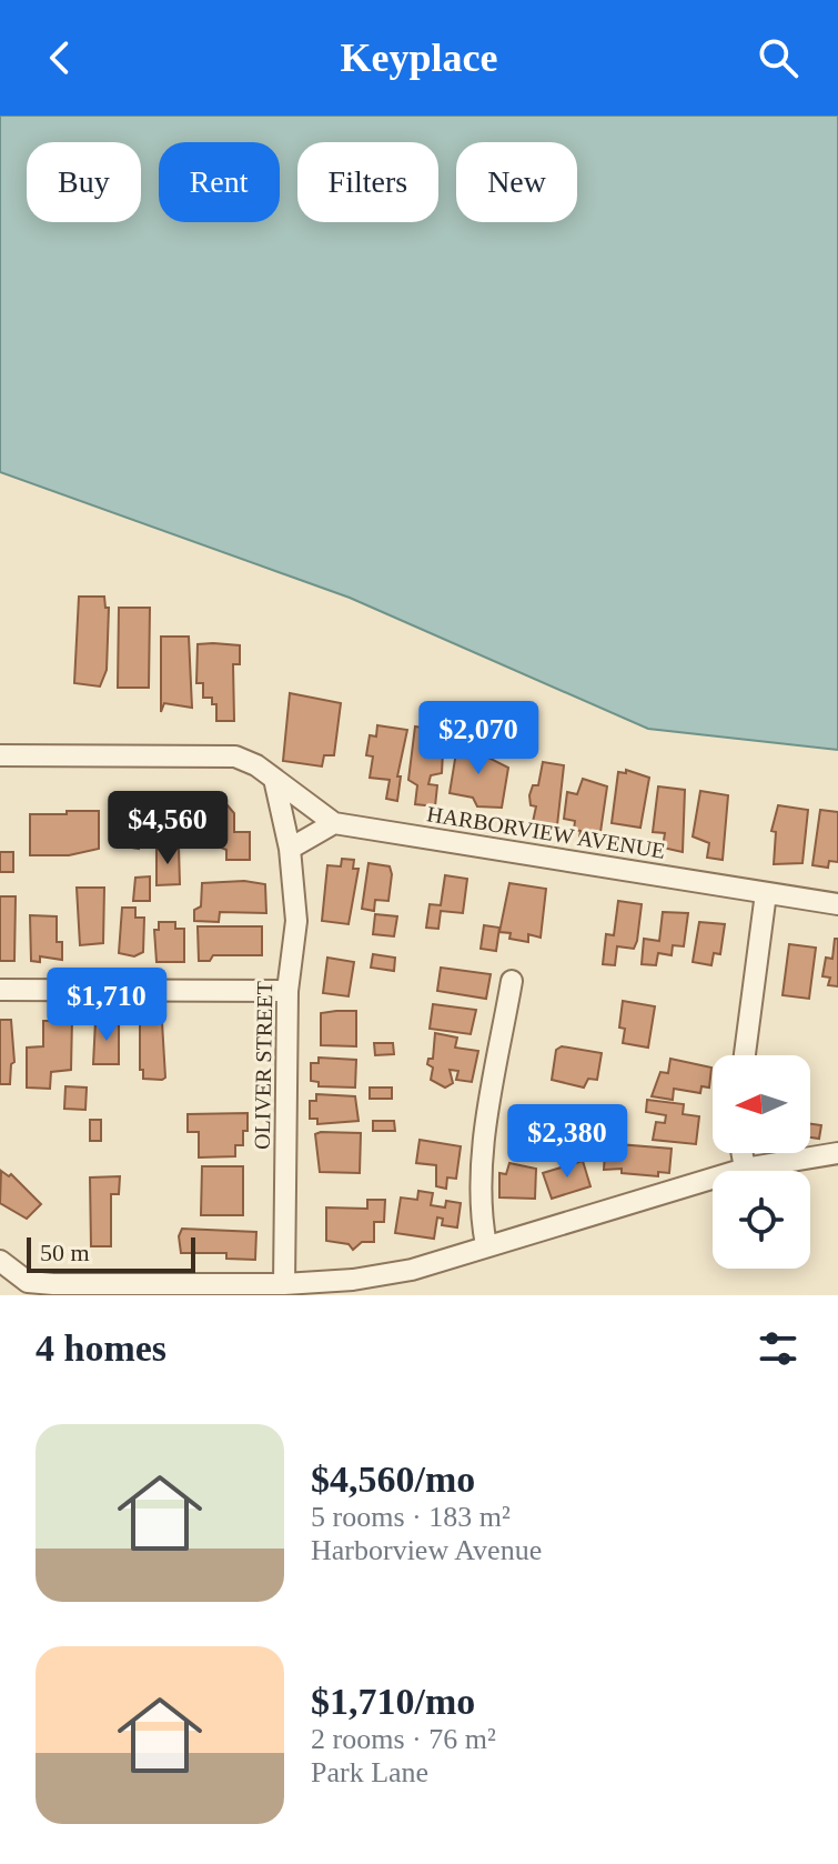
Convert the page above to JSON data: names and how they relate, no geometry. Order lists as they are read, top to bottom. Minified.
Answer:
{"streets":{"street":["HARBORVIEW AVENUE","OLIVER STREET"]},"crossings":[["HARBORVIEW AVENUE","OLIVER STREET"]],"scale_bar":"50 m","north":"left","page":{"header":"Keyplace","chip":["Buy","Rent","Filters","New"],"price":["$2,070","$4,560","$1,710","$2,380"],"scale":"50 m","heading":"4 homes","list":[{"name":"$4,560/mo","note":"5 rooms · 183 m² · Harborview Avenue"},{"name":"$1,710/mo","note":"2 rooms · 76 m² · Park Lane"}]}}
